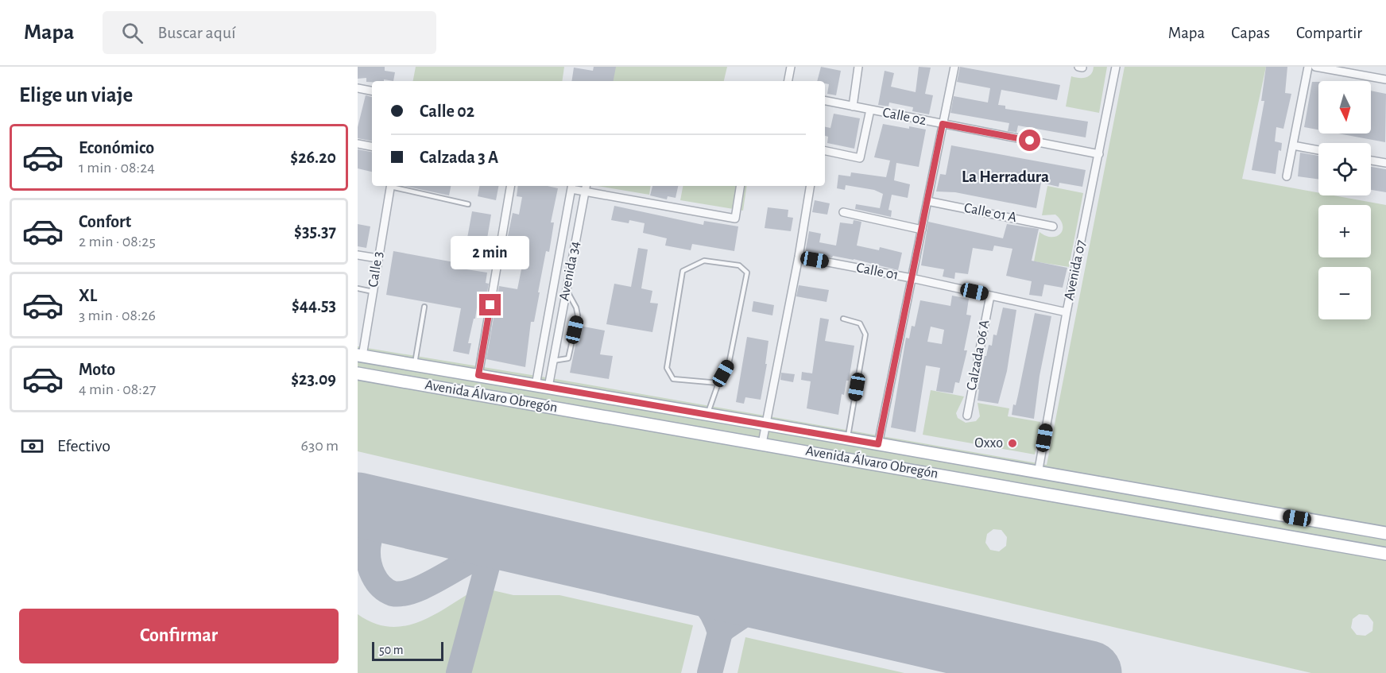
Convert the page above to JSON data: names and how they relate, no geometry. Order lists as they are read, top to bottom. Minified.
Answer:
{"streets":{"main road":["Avenida Álvaro Obregón"],"street":["Calle 02","Calle 01 A","Calle 3","Avenida 07","Avenida 34","Calle 01","Calzada 06 A"]},"crossings":[["Calle 02","Avenida 07"],["Calle 3","Avenida Álvaro Obregón"],["Avenida 07","Calle 01"],["Avenida 07","Avenida Álvaro Obregón"],["Avenida 34","Avenida Álvaro Obregón"],["Calle 01","Calzada 06 A"]],"districts":["La Herradura"],"places":["Oxxo"],"scale_bar":"50 m","north":"bottom","page":{"header":"Mapa","search":"Buscar aquí","nav":["Mapa","Capas","Compartir"],"heading":"Elige un viaje","map_buttons":["+","−"],"banner":["Calle 02","Calzada 3 A"],"list":[{"name":"Económico","note":"1 min · 08:24","value":"$26.20"},{"name":"Confort","note":"2 min · 08:25","value":"$35.37"},{"name":"XL","note":"3 min · 08:26","value":"$44.53"},{"name":"Moto","note":"4 min · 08:27","value":"$23.09"}],"bubble":"2 min","pay":["Efectivo","630 m"],"buttons":"Confirmar","scale":"50 m"}}
